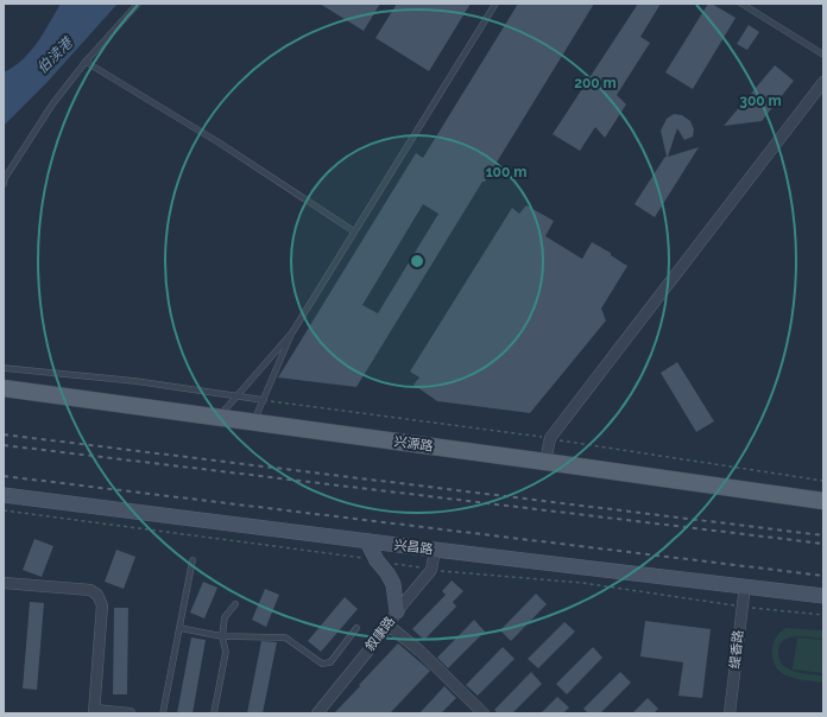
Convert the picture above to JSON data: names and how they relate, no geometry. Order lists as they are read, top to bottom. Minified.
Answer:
{"streets":{"main road":["兴源路","兴昌路"],"street":["叙康路","缇香路"]},"crossings":[["兴昌路","叙康路"],["兴昌路","缇香路"]],"water":["伯渎港"],"rings":["200 m","300 m","100 m"]}
